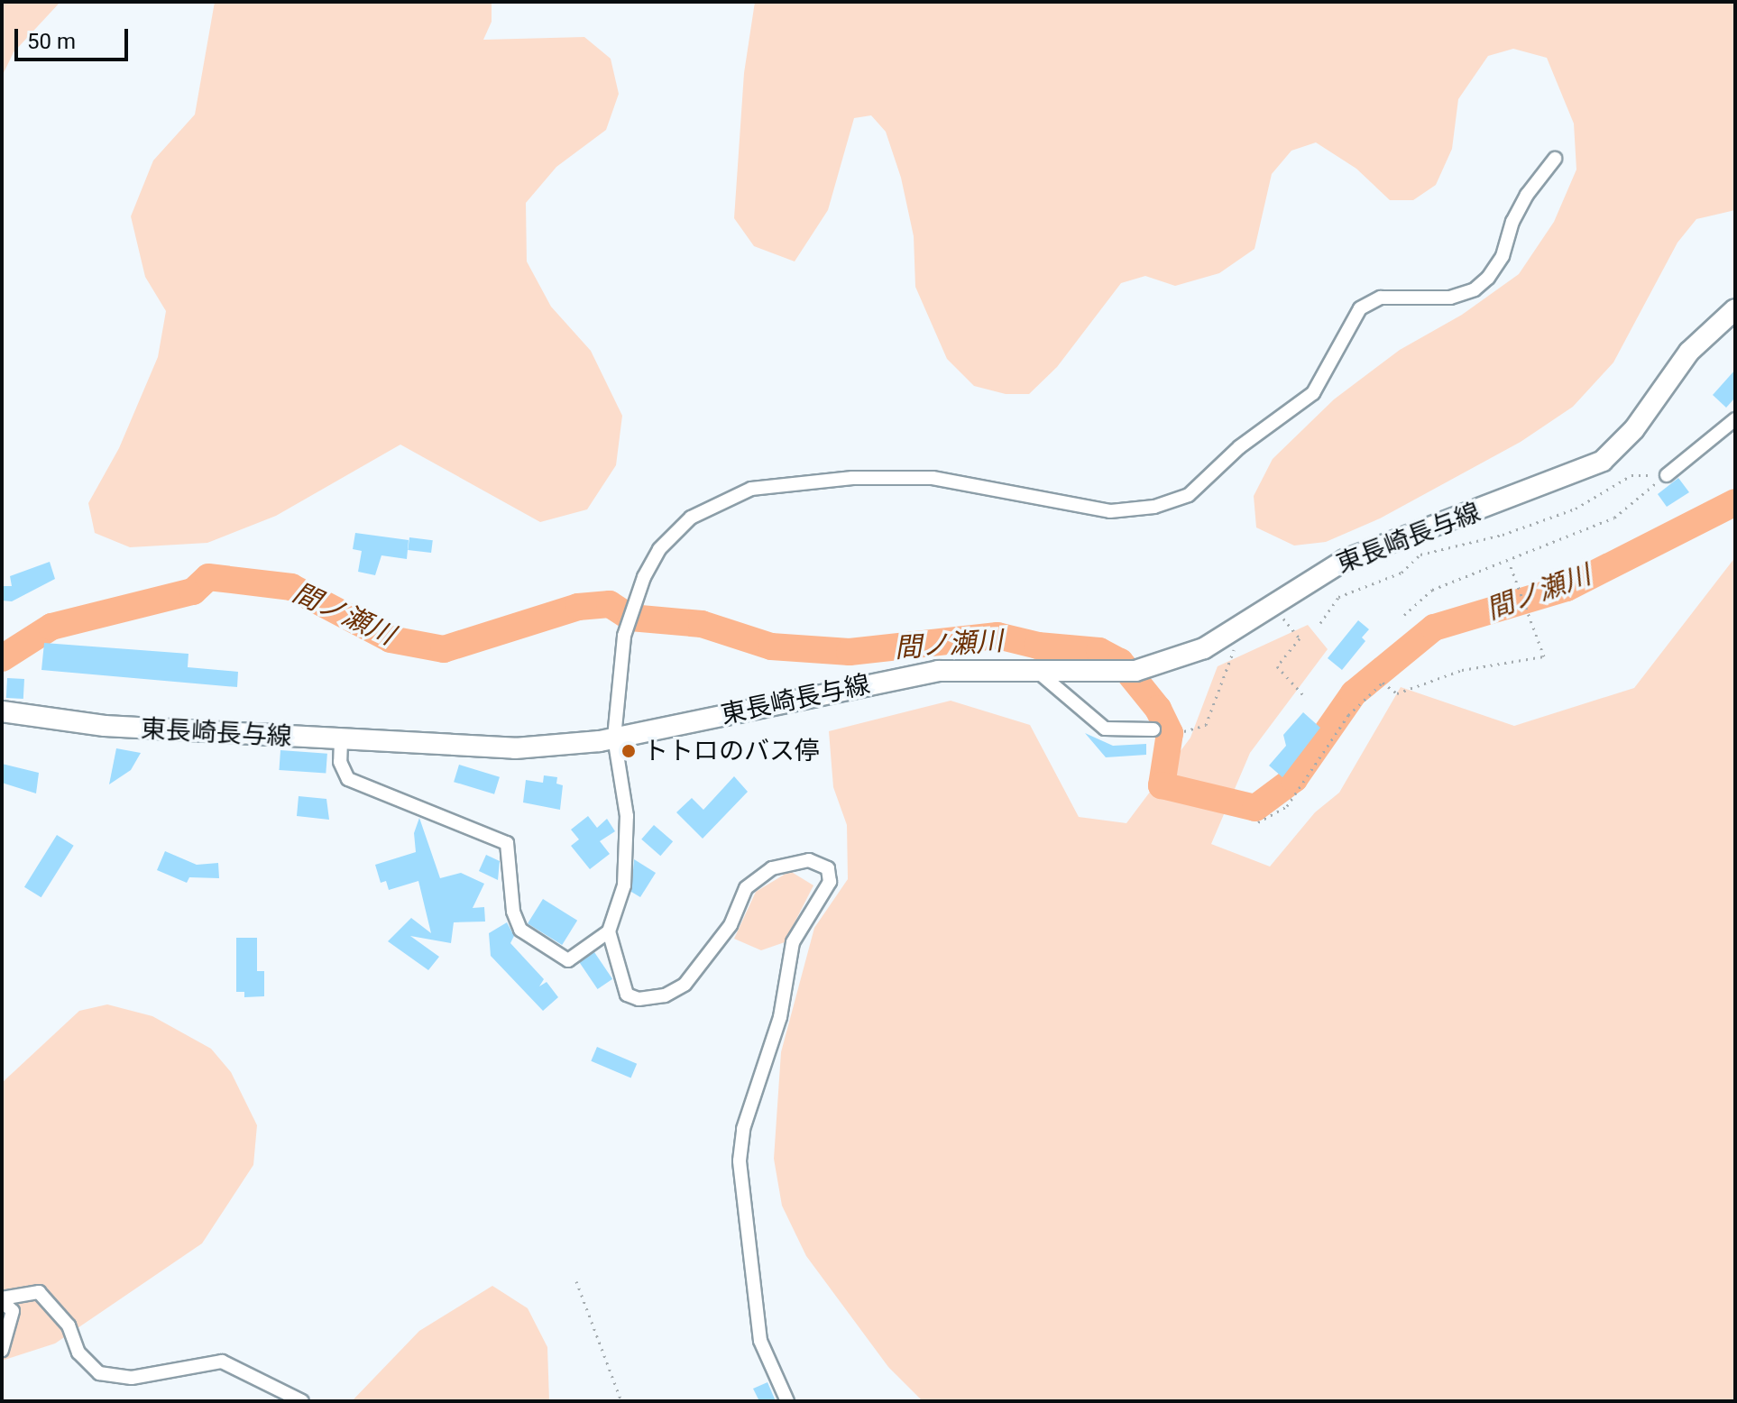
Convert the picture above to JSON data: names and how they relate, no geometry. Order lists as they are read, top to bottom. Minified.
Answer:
{"streets":{"main road":["東長崎長与線"]},"water":["間ノ瀬川"],"places":["トトロのバス停"],"scale_bar":"50 m"}
